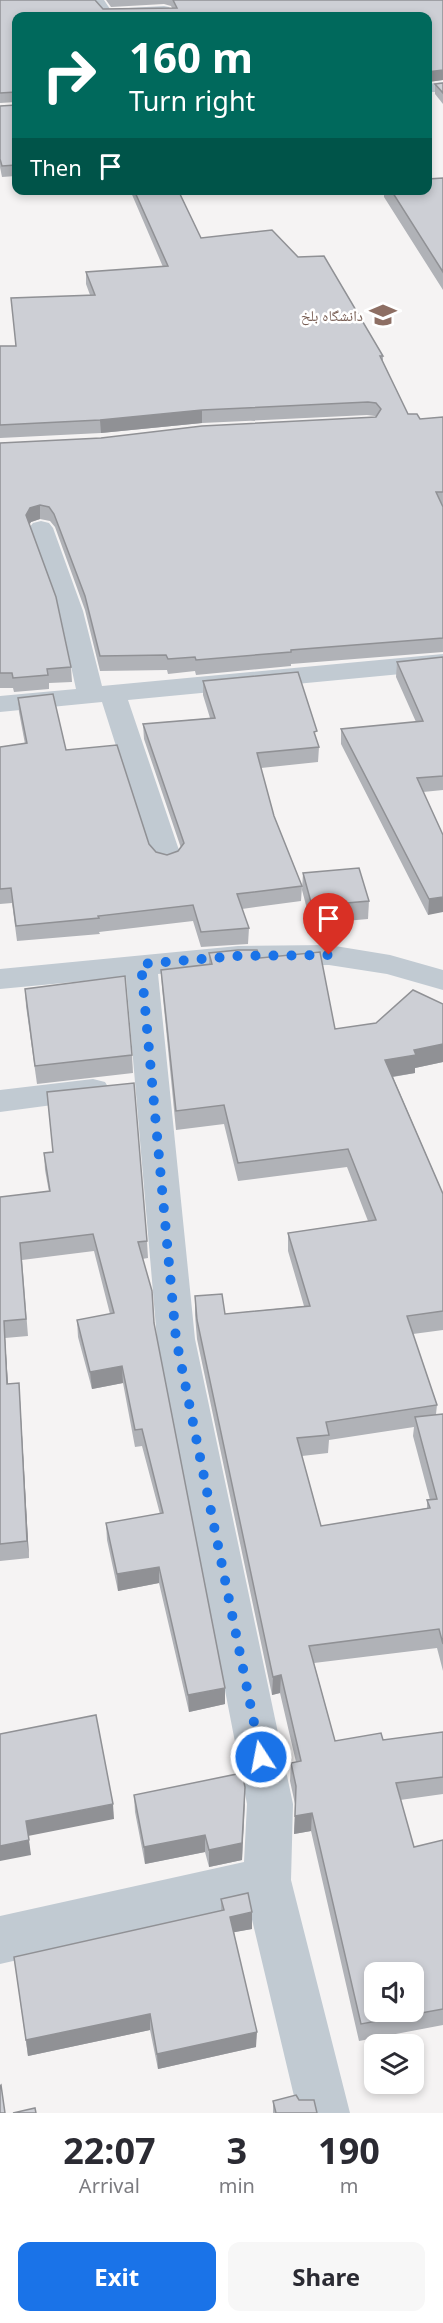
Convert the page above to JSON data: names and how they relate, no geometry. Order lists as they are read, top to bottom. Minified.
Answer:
{"places":{"school or university":["دانشگاه بلخ"]},"page":{"turn":["160 m","Turn right"],"then":"Then","eta":["22:07","Arrival","3","min","190","m"],"buttons":["Exit","Share"]}}
